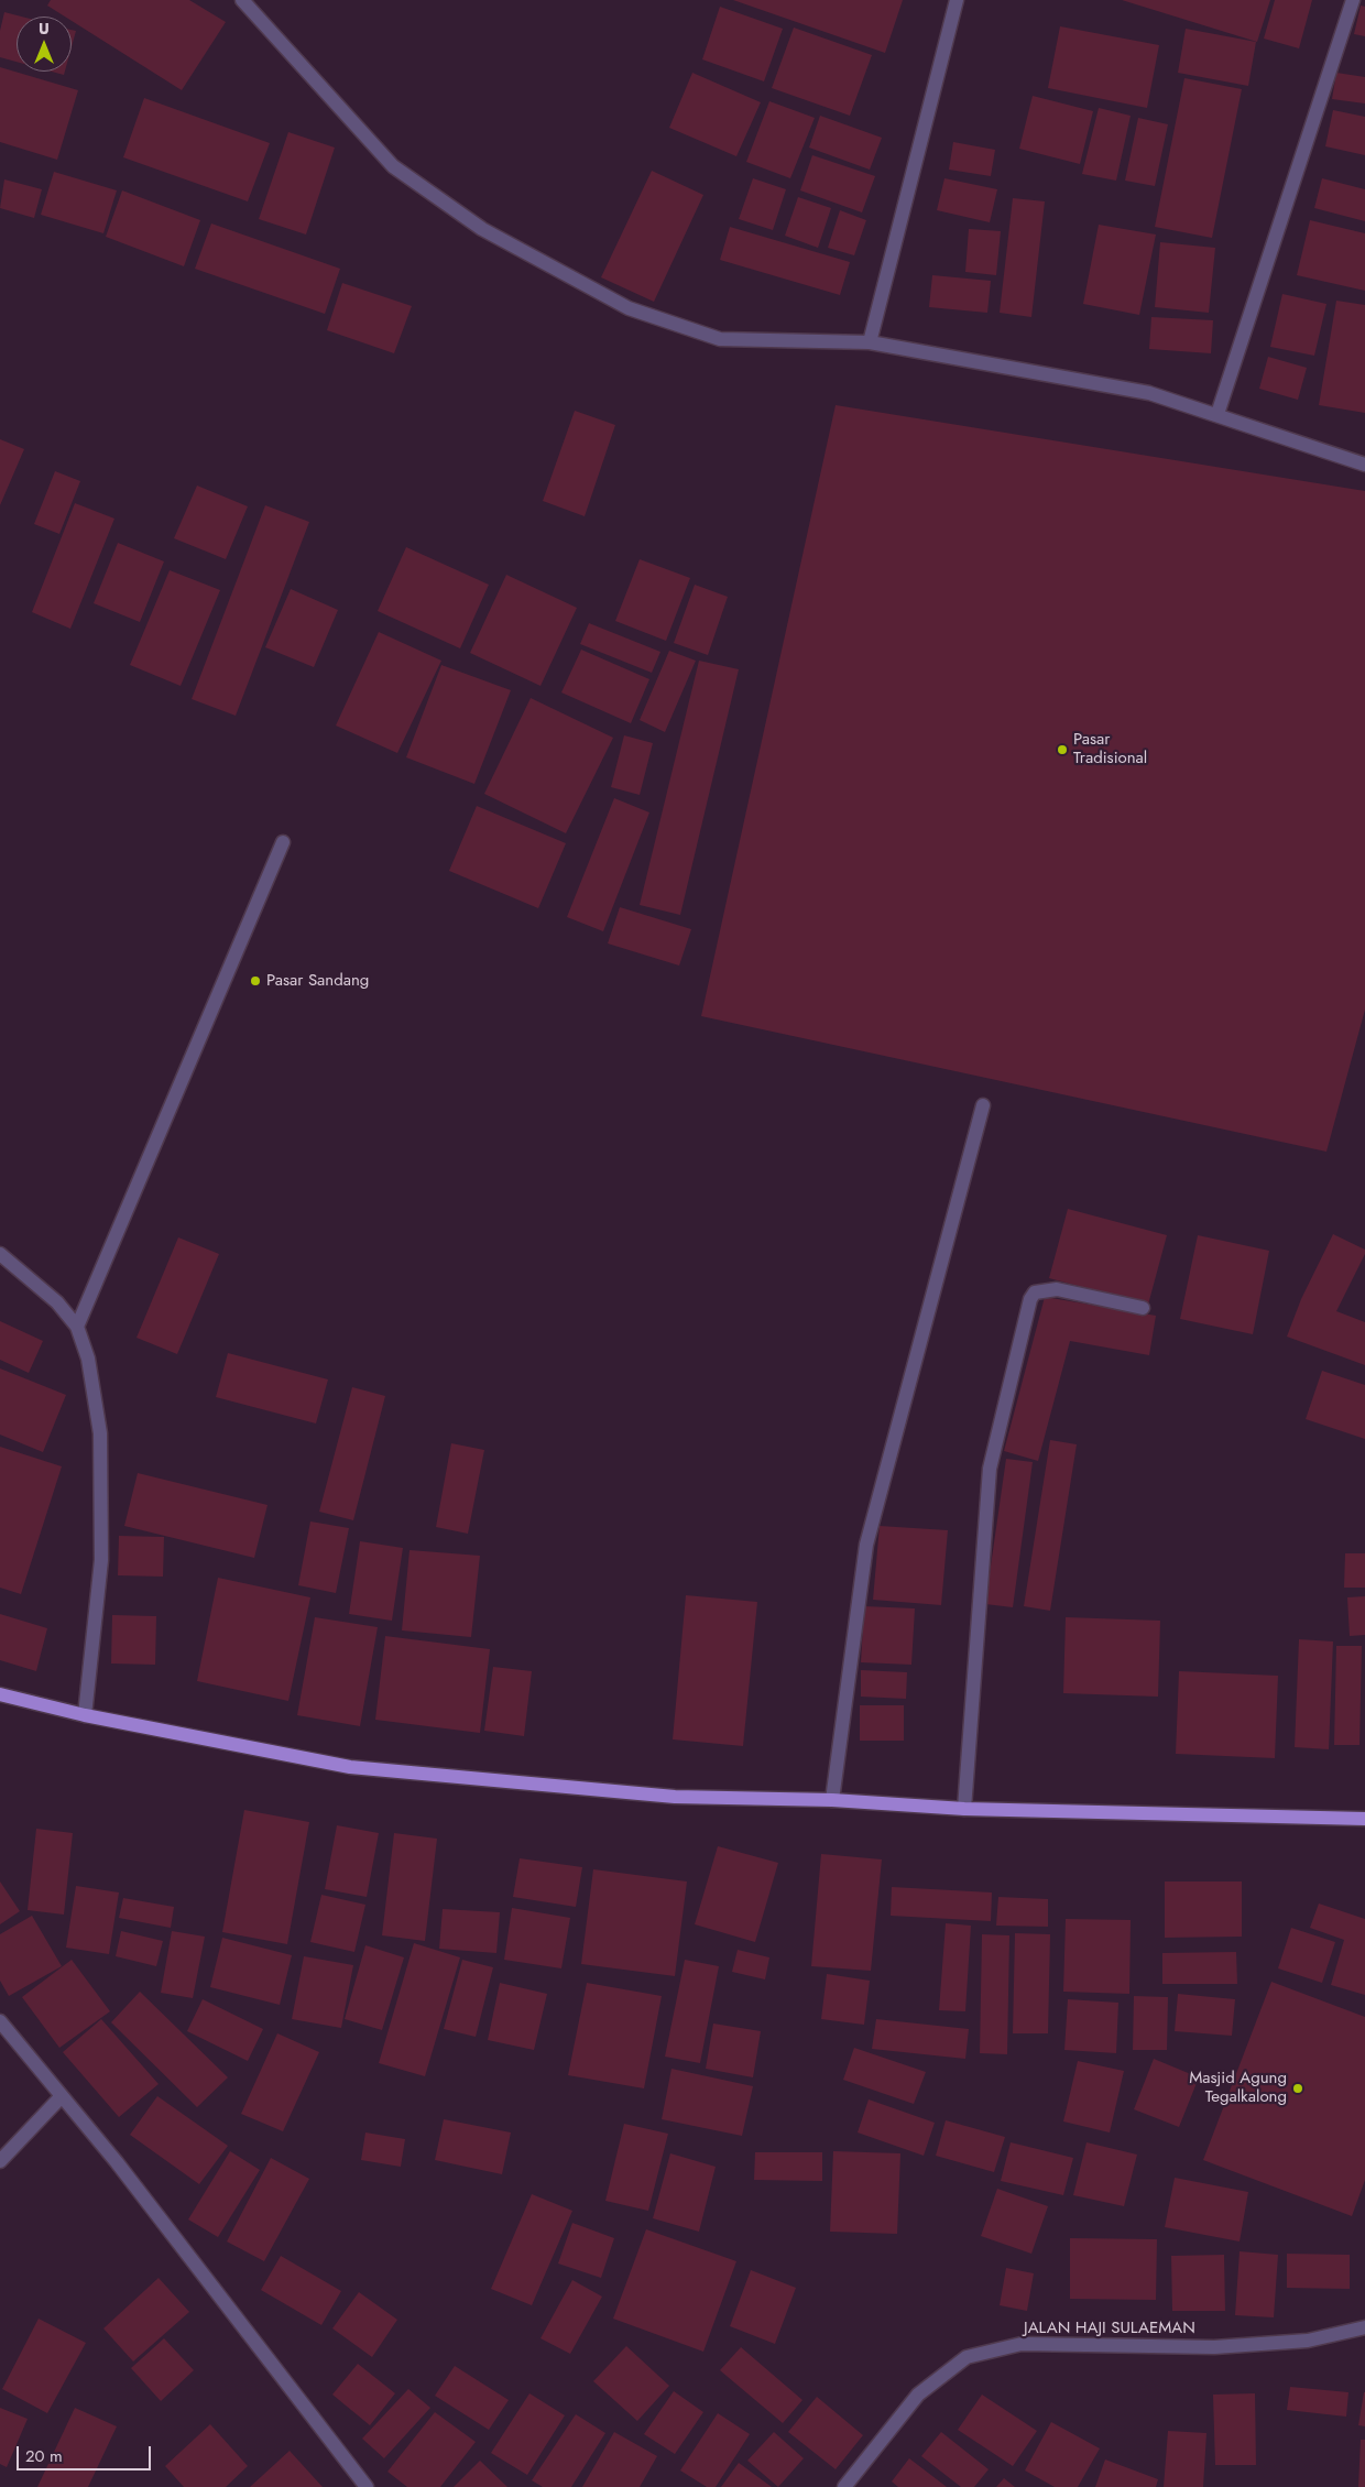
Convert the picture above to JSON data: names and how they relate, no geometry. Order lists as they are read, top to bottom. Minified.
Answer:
{"streets":{"street":["JALAN HAJI SULAEMAN"]},"places":["Pasar Tradisional","Pasar Sandang","Masjid Agung Tegalkalong"],"scale_bar":"20 m","north":"top"}
